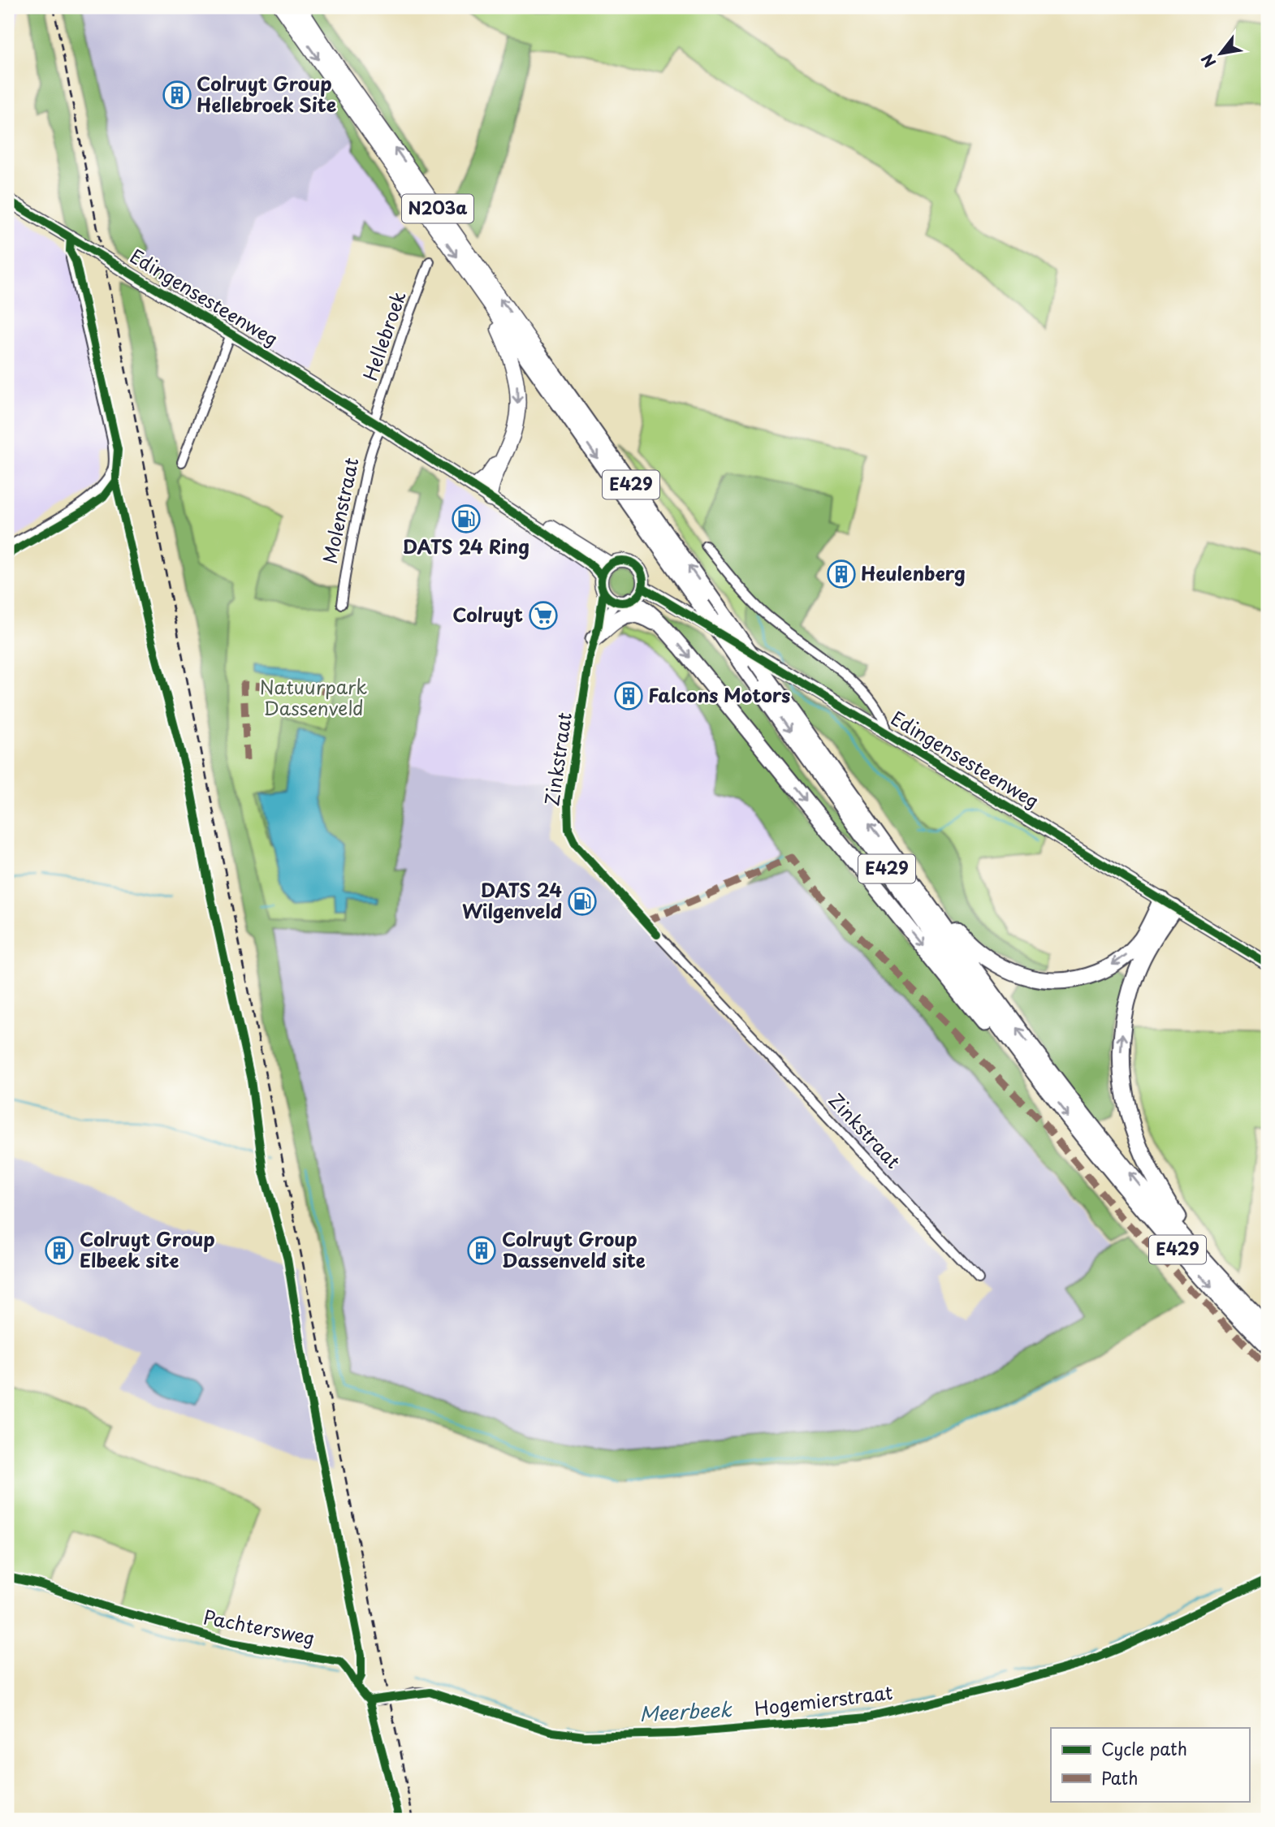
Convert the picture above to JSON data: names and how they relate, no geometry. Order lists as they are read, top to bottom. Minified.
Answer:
{"streets":{"highway":["N203a","E429"],"main road":["Edingensesteenweg"],"street":["Hellebroek","Molenstraat","Zinkstraat","Pachtersweg","Hogemierstraat"]},"crossings":[["N203a","E429"],["Edingensesteenweg","Hellebroek"],["Edingensesteenweg","Molenstraat"],["Edingensesteenweg","Zinkstraat"],["Hellebroek","Molenstraat"]],"water":["Meerbeek"],"parks":["Natuurpark Dassenveld"],"places":{"building":["Colruyt Group Hellebroek Site","Heulenberg","Falcons Motors","Colruyt Group Elbeek site","Colruyt Group Dassenveld site"],"fuel station":["DATS 24 Ring","DATS 24 Wilgenveld"],"supermarket":["Colruyt"]},"legend":["Cycle path","Path"],"north":"bottom left"}
